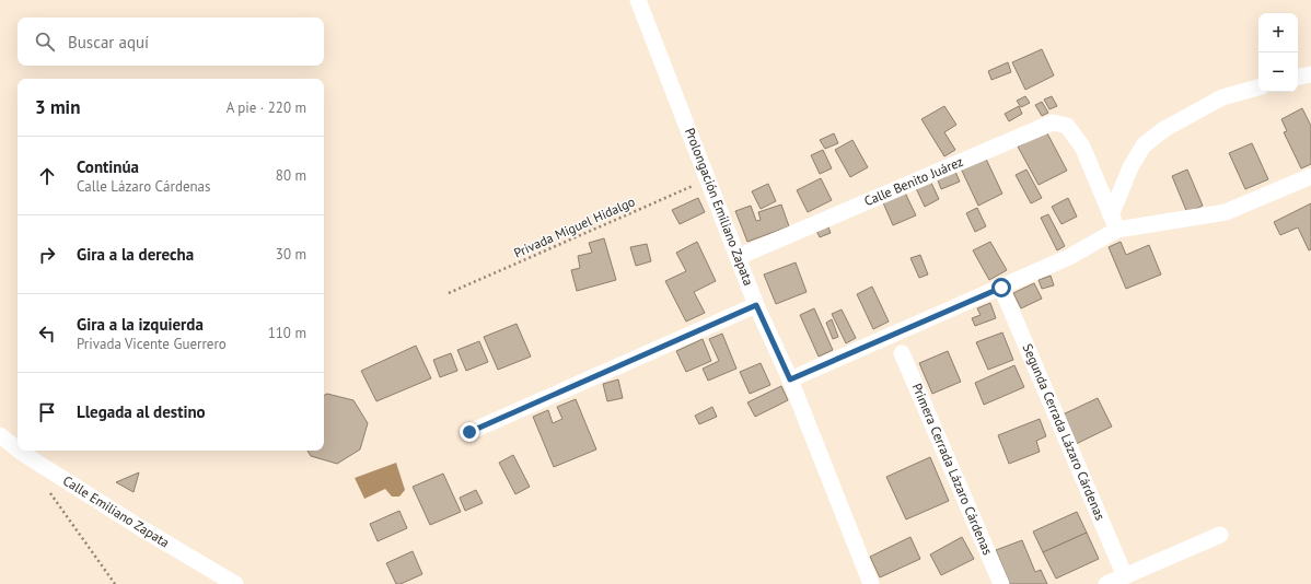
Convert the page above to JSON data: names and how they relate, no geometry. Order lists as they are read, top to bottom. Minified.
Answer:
{"streets":{"street":["Calle Benito Juárez","Prolongación Emiliano Zapata","Segunda Cerrada Lázaro Cárdenas","Primera Cerrada Lázaro Cárdenas","Calle Emiliano Zapata"],"path":["Privada Miguel Hidalgo"]},"crossings":[["Calle Benito Juárez","Prolongación Emiliano Zapata"],["Prolongación Emiliano Zapata","Privada Miguel Hidalgo"]],"page":{"map_buttons":["+","−"],"search":"Buscar aquí","heading":["3 min","A pie · 220 m"],"list":[["Continúa","Calle Lázaro Cárdenas","80 m"],["Gira a la derecha","30 m"],["Gira a la izquierda","Privada Vicente Guerrero","110 m"],"Llegada al destino"]}}
